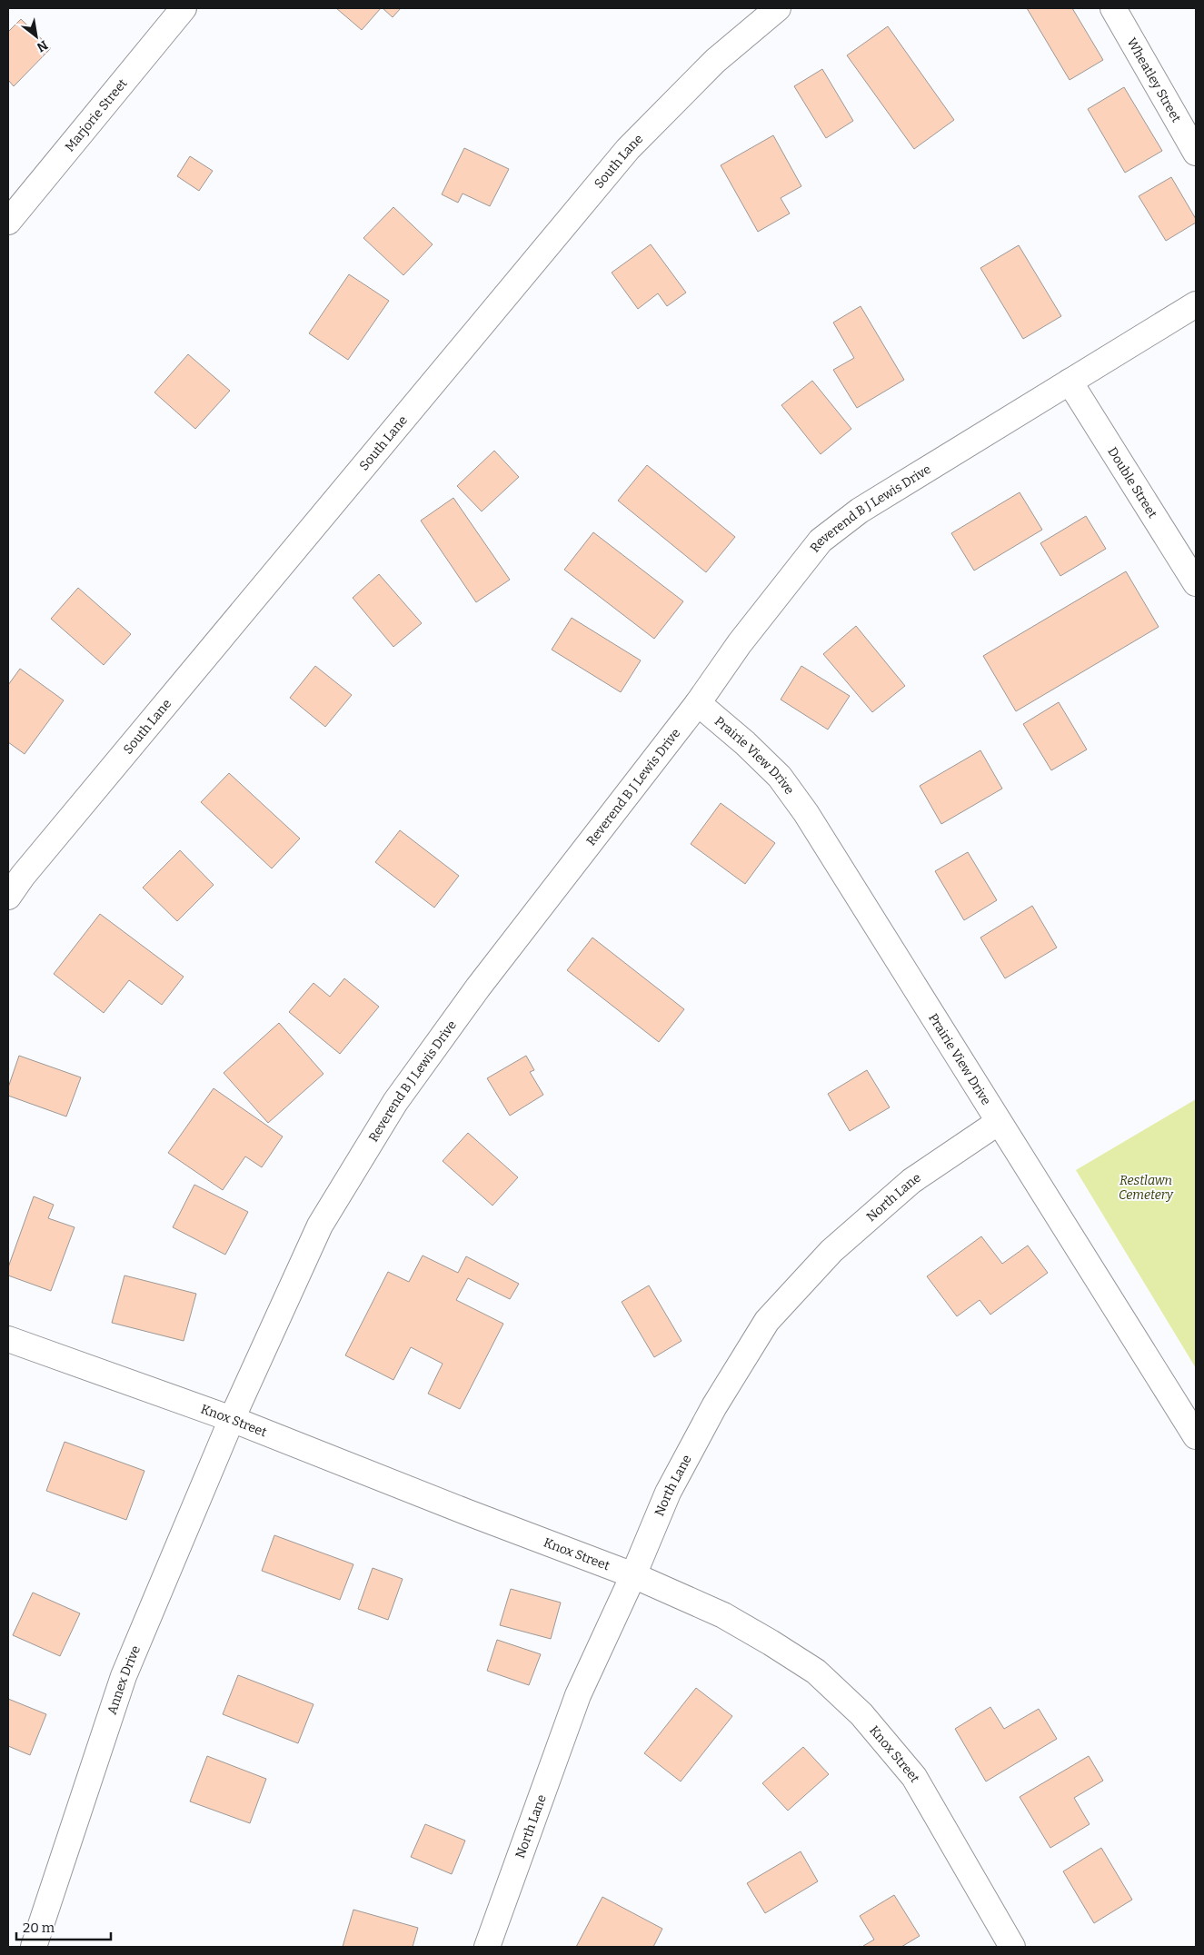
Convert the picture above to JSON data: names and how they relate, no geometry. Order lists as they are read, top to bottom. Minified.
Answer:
{"streets":{"street":["Wheatley Street","Marjorie Street","South Lane","Double Street","Reverend B J Lewis Drive","Prairie View Drive","North Lane","Knox Street","Annex Drive"]},"crossings":[["Double Street","Reverend B J Lewis Drive"],["Reverend B J Lewis Drive","Prairie View Drive"],["Reverend B J Lewis Drive","Knox Street"],["Reverend B J Lewis Drive","Annex Drive"],["Prairie View Drive","North Lane"],["North Lane","Knox Street"],["Knox Street","Annex Drive"]],"parks":["Restlawn Cemetery"],"scale_bar":"20 m","north":"bottom right"}
